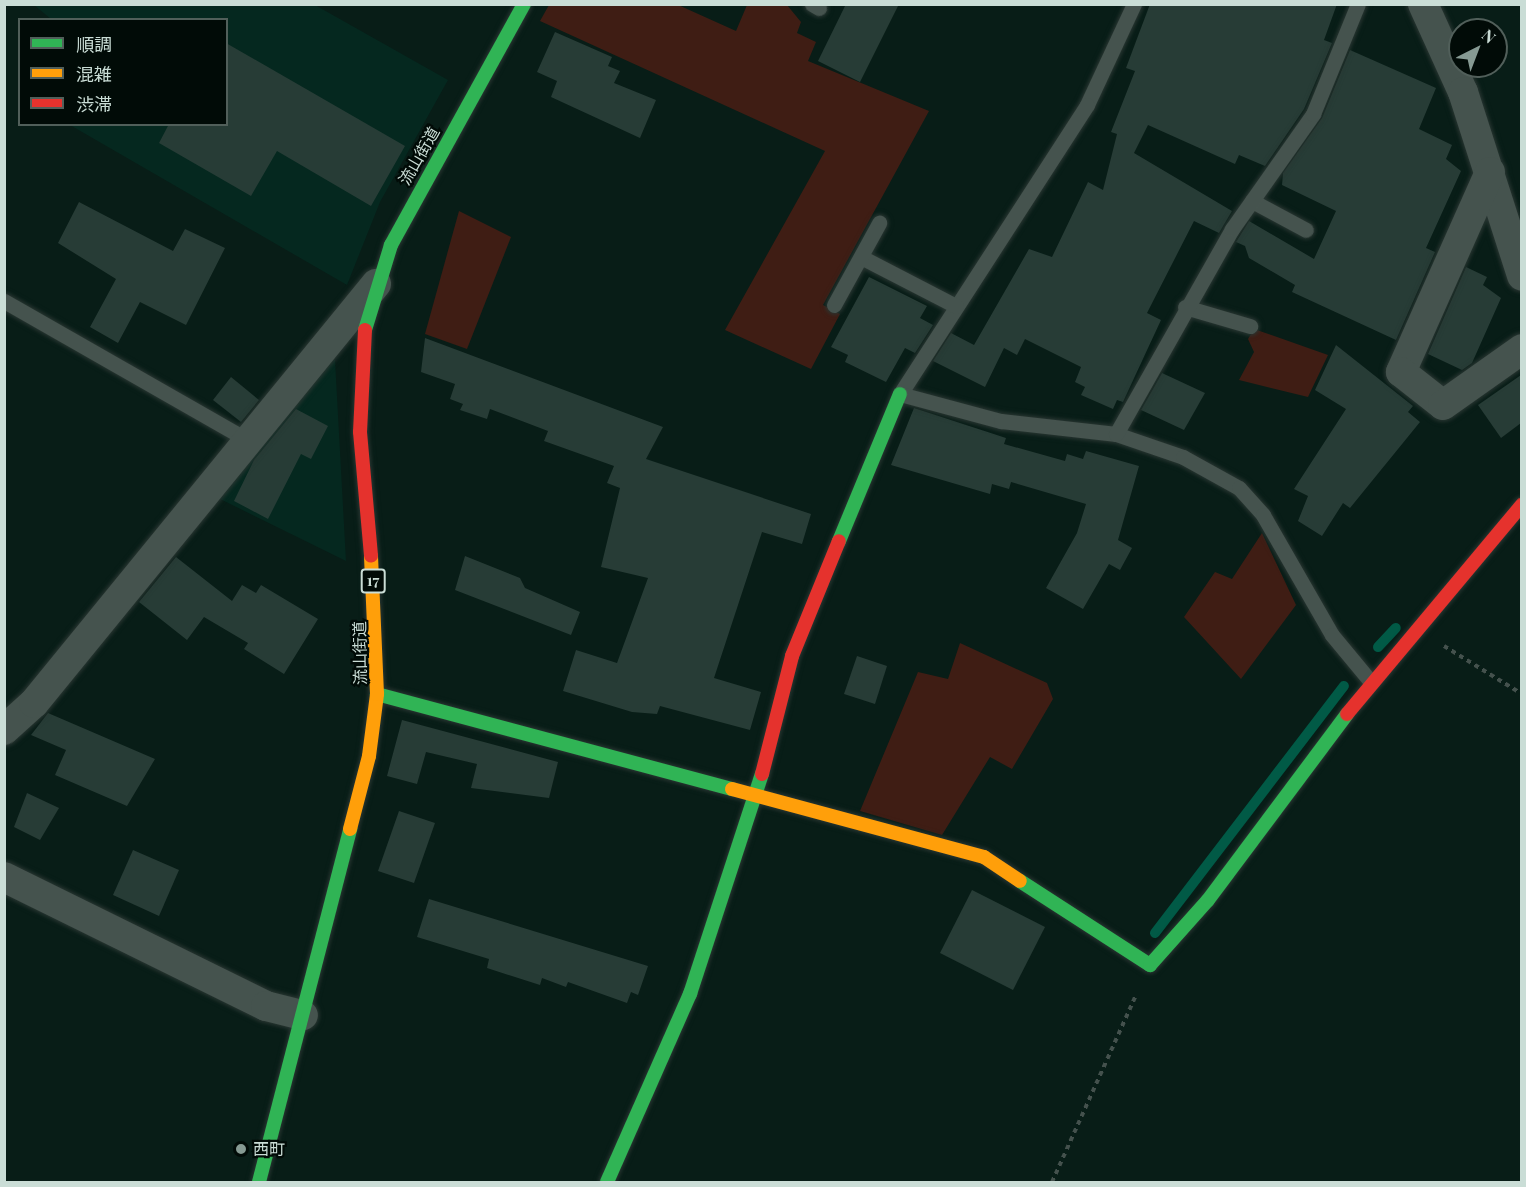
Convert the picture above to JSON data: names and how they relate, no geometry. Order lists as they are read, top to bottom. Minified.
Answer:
{"streets":{"street":["流山街道","17"]},"places":["西町"],"legend":["順調","混雑","渋滞"],"north":"top right"}
